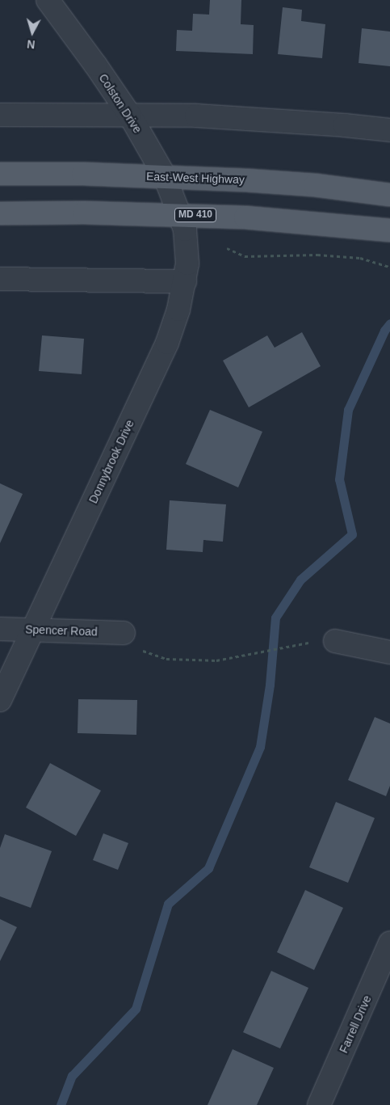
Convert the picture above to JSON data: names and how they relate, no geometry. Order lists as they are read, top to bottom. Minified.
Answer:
{"streets":{"main road":["East-West Highway","MD 410"],"street":["Colston Drive","Donnybrook Drive","Spencer Road","Farrell Drive"]},"crossings":[["Colston Drive","East-West Highway"],["Colston Drive","MD 410"],["Colston Drive","Donnybrook Drive"],["MD 410","Donnybrook Drive"],["Donnybrook Drive","Spencer Road"]],"north":"bottom"}
